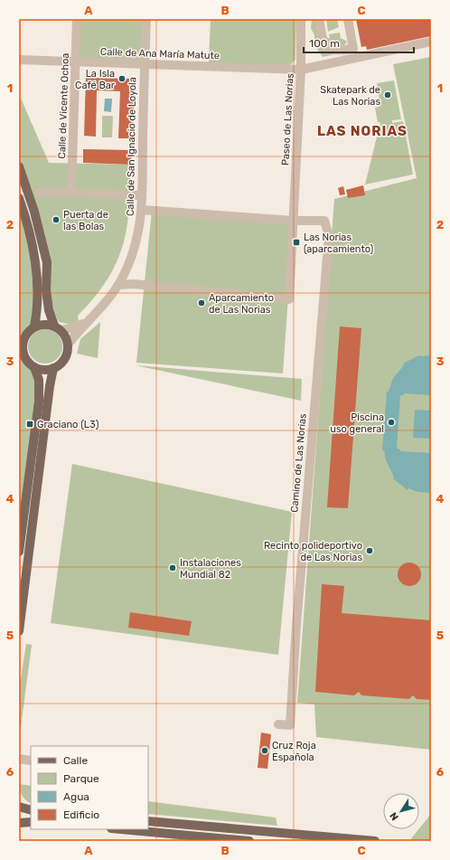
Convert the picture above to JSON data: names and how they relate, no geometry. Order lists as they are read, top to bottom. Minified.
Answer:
{"streets":{"street":["Calle de Ana María Matute","Calle de Vicente Ochoa","Paseo de Las Norias","Calle de San Ignacio de Loyola","Camino de Las Norias"]},"crossings":[["Calle de Ana María Matute","Calle de Vicente Ochoa"],["Calle de Ana María Matute","Paseo de Las Norias"],["Calle de Ana María Matute","Calle de San Ignacio de Loyola"],["Paseo de Las Norias","Camino de Las Norias"]],"districts":["LAS NORIAS"],"places":{"other":["La Isla Café Bar","Skatepark de Las Norias","Puerta de las Bolas","Aparcamiento de Las Norias","Piscina uso general","Recinto polideportivo de Las Norias","Instalaciones Mundial 82","Cruz Roja Española"],"transit":["Las Norias (aparcamiento)","Graciano (L3)"]},"legend":["Calle","Parque","Agua","Edificio"],"scale_bar":"100 m","north":"bottom left","grid":{"columns":["A","B","C"],"rows":["1","2","3","4","5","6"]}}
